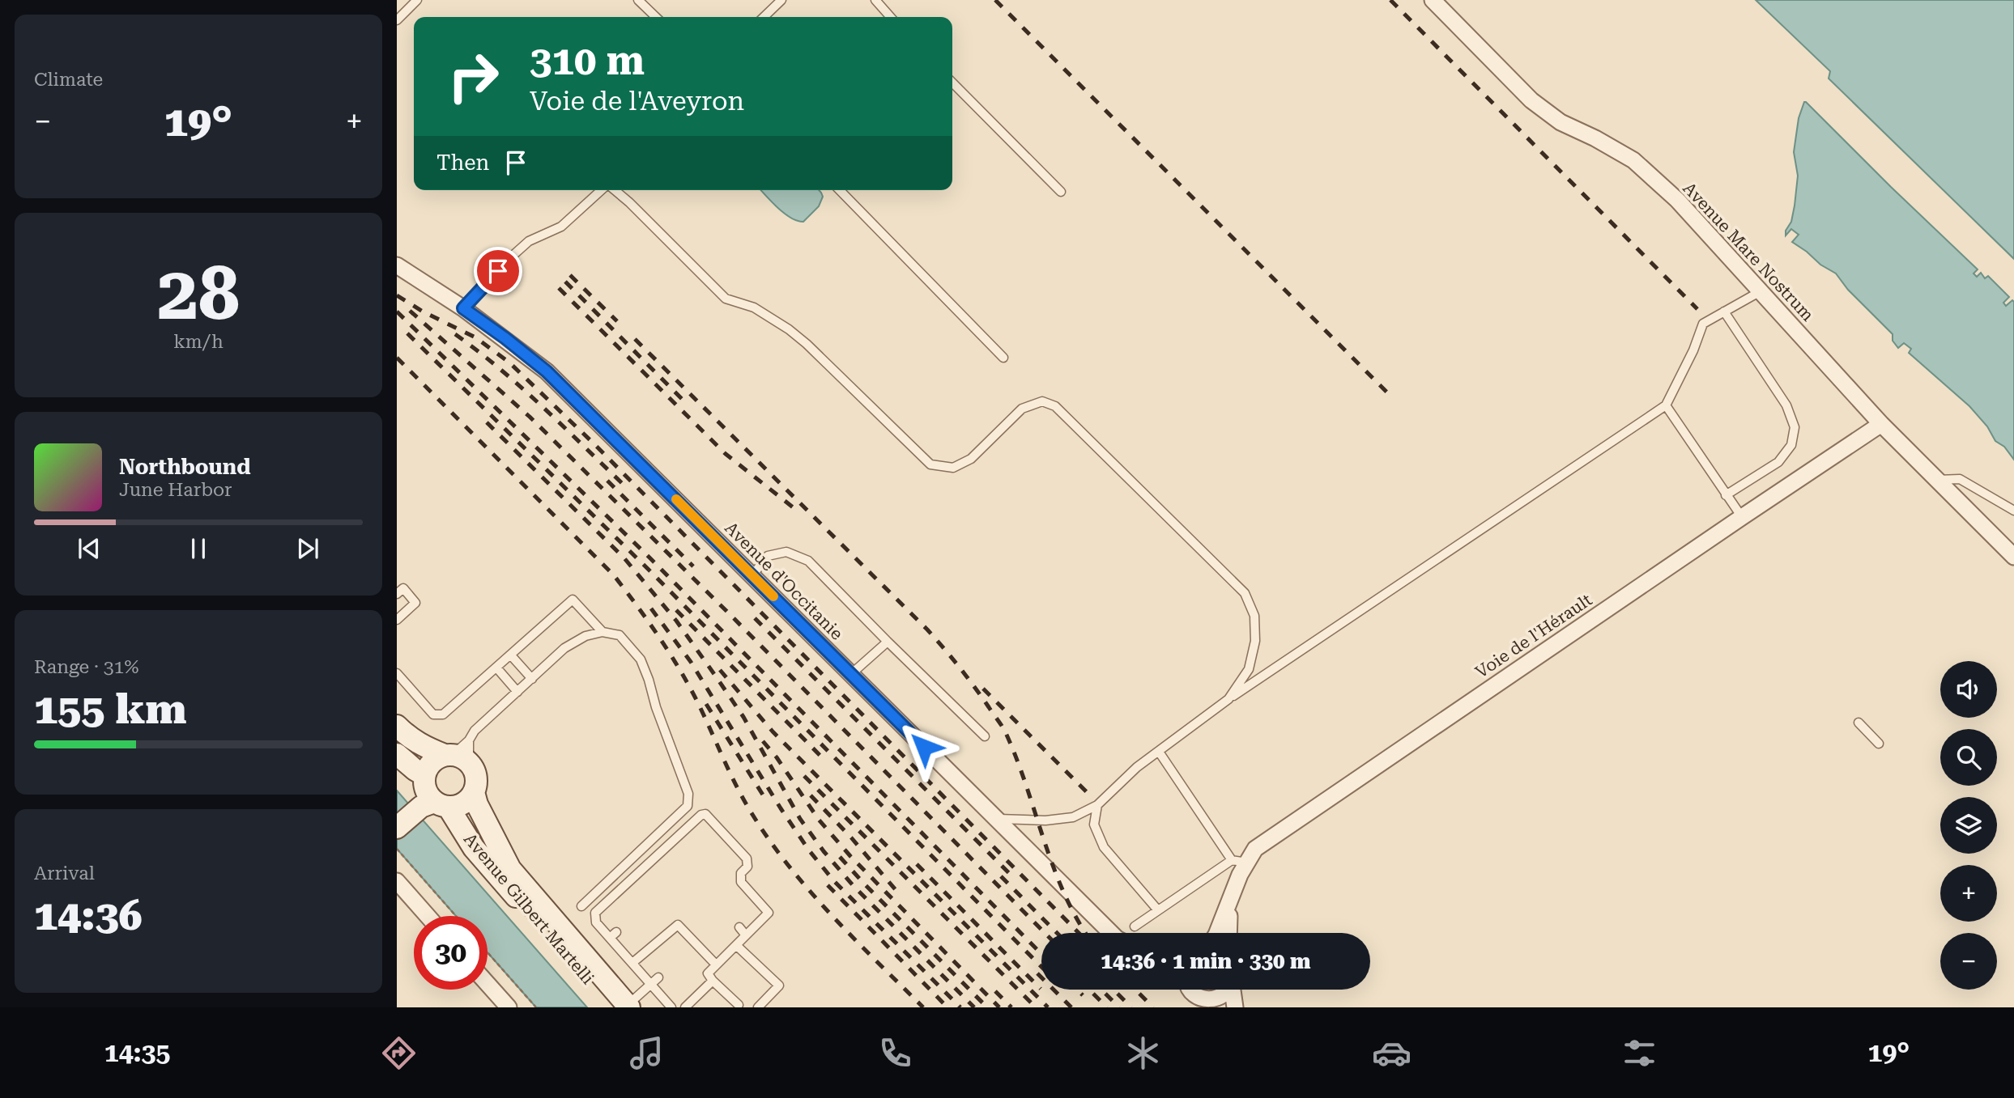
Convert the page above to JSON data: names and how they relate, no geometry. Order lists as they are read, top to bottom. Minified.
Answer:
{"streets":{"main road":["Avenue Gilbert Martelli"],"street":["Avenue Mare Nostrum","Avenue d'Occitanie","Voie de l'Hérault"]},"crossings":[["Avenue Mare Nostrum","Voie de l'Hérault"]],"page":{"tile":["Climate",["28","km/h"],["Range · 31%","155 km"],["Arrival","14:36"]],"turn":["310 m","Voie de l'Aveyron"],"heat":["−","19°","+"],"then":"Then","song":["Northbound","June Harbor"],"map_buttons":["+","−"],"limit":"30","trip":"14:36 · 1 min · 330 m","tabs":["14:35","19°"]}}
